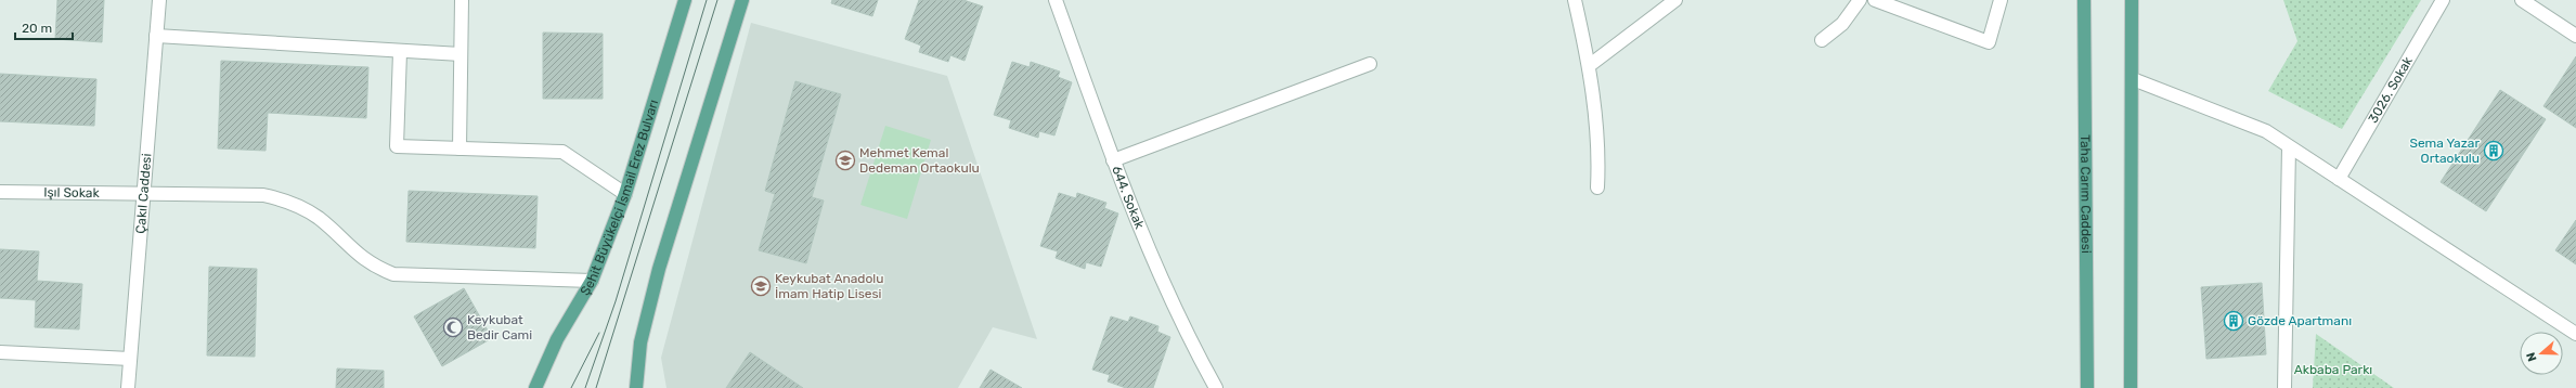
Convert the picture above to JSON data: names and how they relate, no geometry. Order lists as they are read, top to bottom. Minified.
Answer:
{"streets":{"main road":["Taha Carım Caddesi","Şehit Büyükelçi İsmail Erez Bulvarı"],"street":["3026. Sokak","Işıl Sokak","Çakıl Caddesi","644. Sokak"]},"crossings":[["Işıl Sokak","Çakıl Caddesi"],["Işıl Sokak","Şehit Büyükelçi İsmail Erez Bulvarı"]],"parks":["Akbaba Parkı"],"places":{"building":["Sema Yazar Ortaokulu","Gözde Apartmanı"],"school or university":["Mehmet Kemal Dedeman Ortaokulu","Keykubat Anadolu İmam Hatip Lisesi"],"mosque":["Keykubat Bedir Cami"]},"scale_bar":"20 m","north":"left"}
